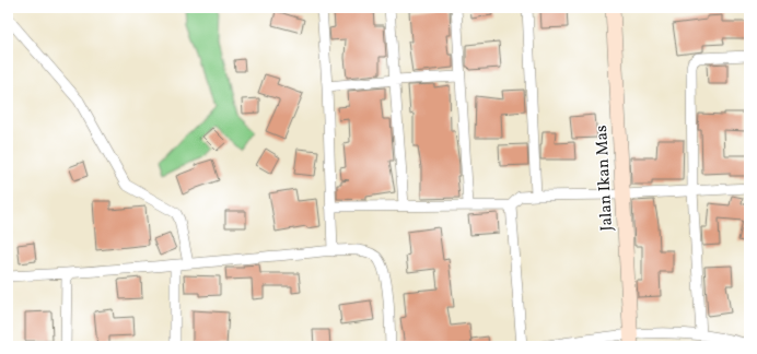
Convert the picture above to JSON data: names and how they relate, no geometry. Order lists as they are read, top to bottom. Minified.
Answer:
{"streets":{"street":["Jalan Ikan Mas"]}}
